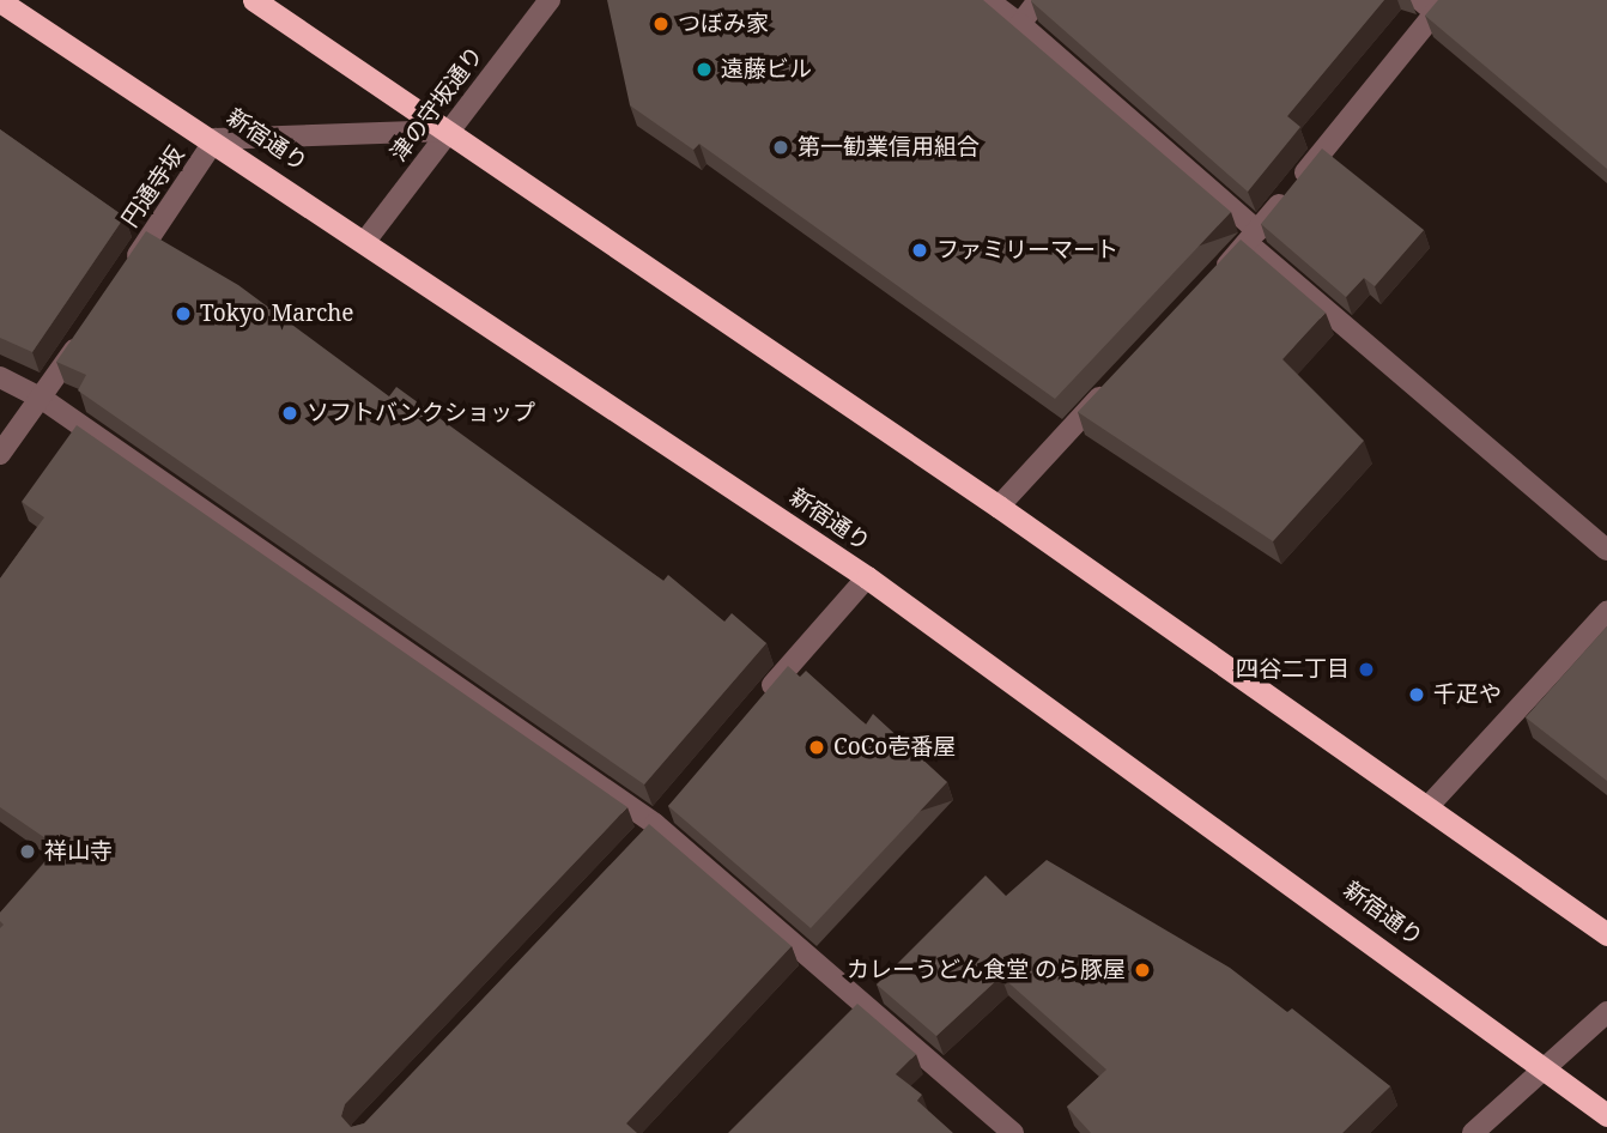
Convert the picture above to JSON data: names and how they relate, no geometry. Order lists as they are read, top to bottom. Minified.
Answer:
{"streets":{"highway":["新宿通り"],"street":["津の守坂通り","円通寺坂"]},"crossings":[["津の守坂通り","新宿通り"],["津の守坂通り","円通寺坂"],["新宿通り","円通寺坂"]],"places":["つぼみ家","遠藤ビル","第一勧業信用組合","ファミリーマート","Tokyo Marche","ソフトバンクショップ","四谷二丁目","千疋や","CoCo壱番屋","祥山寺","カレーうどん食堂 のら豚屋"]}
